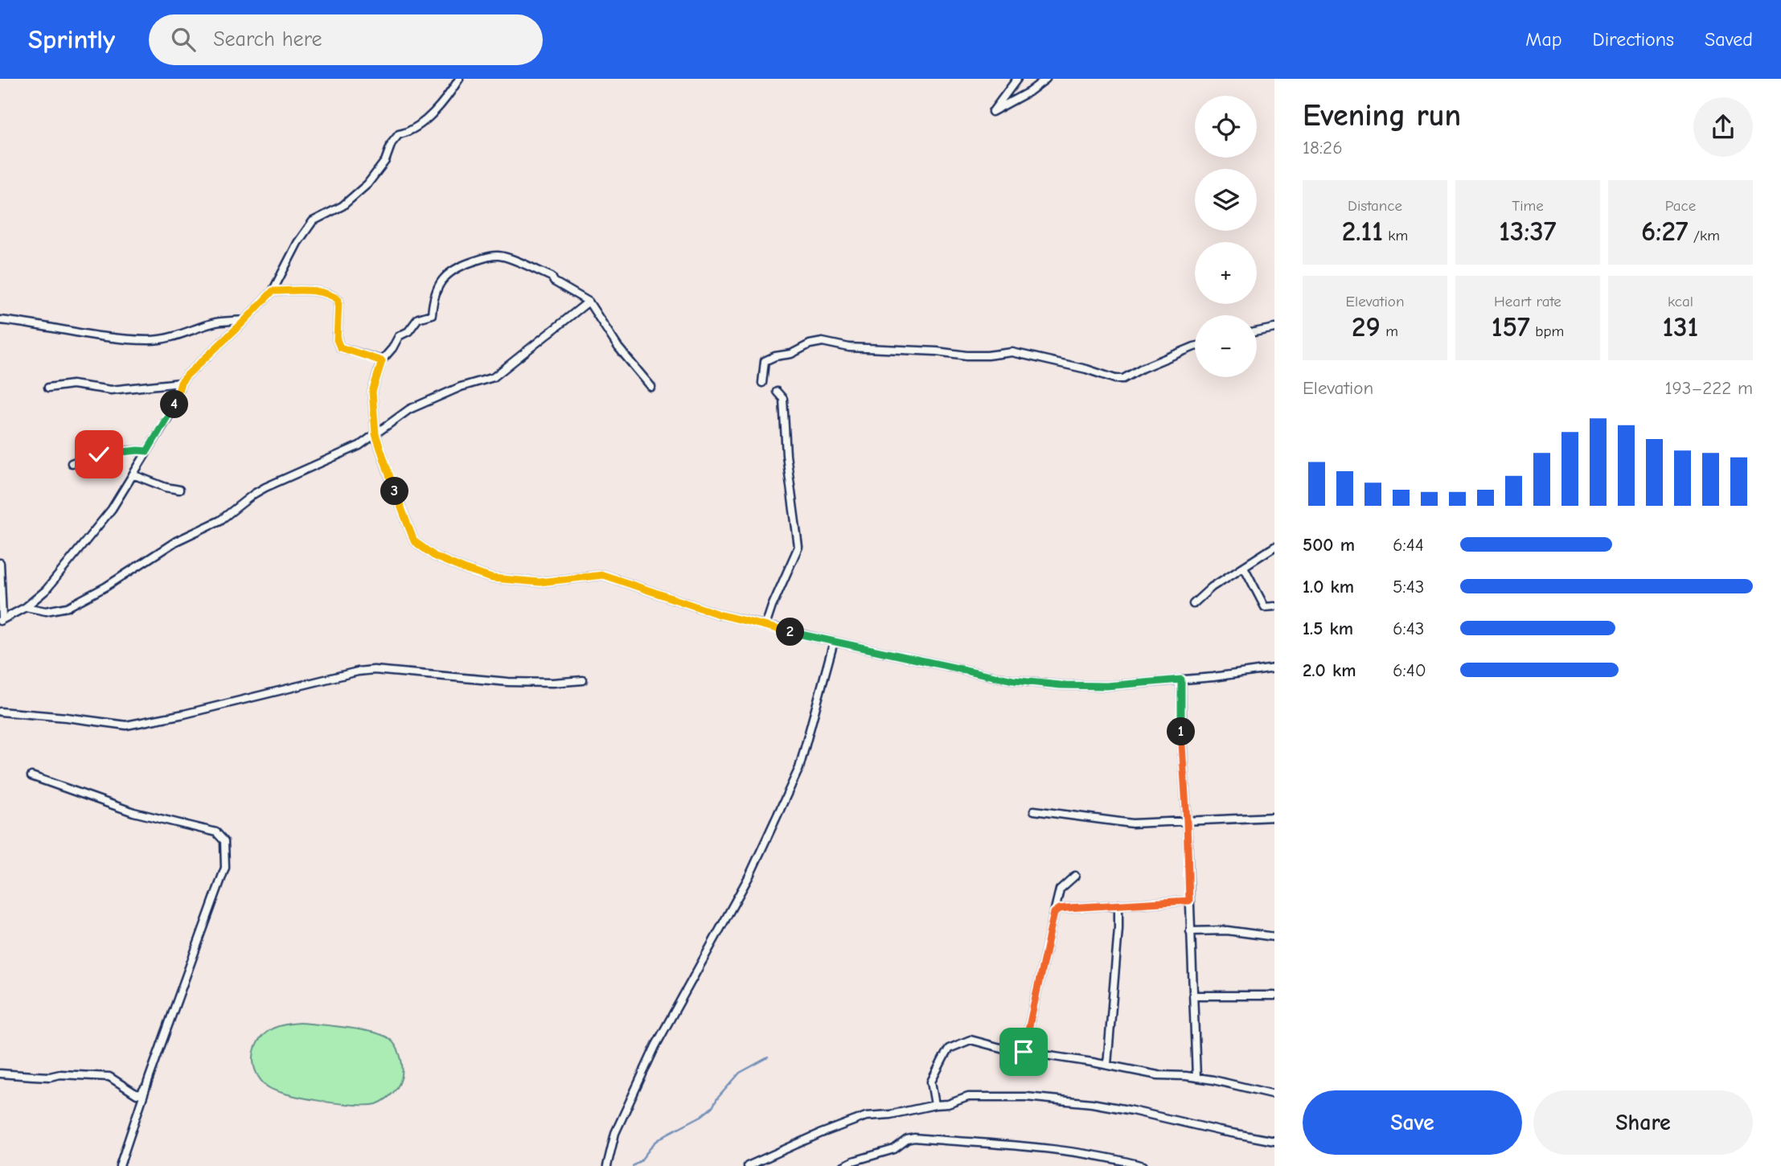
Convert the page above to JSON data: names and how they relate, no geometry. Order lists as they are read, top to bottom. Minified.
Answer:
{"page":{"header":"Sprintly","search":"Search here","nav":["Map","Directions","Saved"],"heading":["Evening run","18:26"],"map_buttons":["+","−"],"stats":[["Distance","2.11 km"],["Time","13:37"],["Pace","6:27 /km"],["Elevation","29 m"],["Heart rate","157 bpm"],["kcal","131"]],"chart":["Elevation","193–222 m"],"pins":["4","3","2","1"],"list":[{"name":"500 m","note":"6:44"},{"name":"1.0 km","note":"5:43"},{"name":"1.5 km","note":"6:43"},{"name":"2.0 km","note":"6:40"}],"buttons":["Save","Share"]}}
